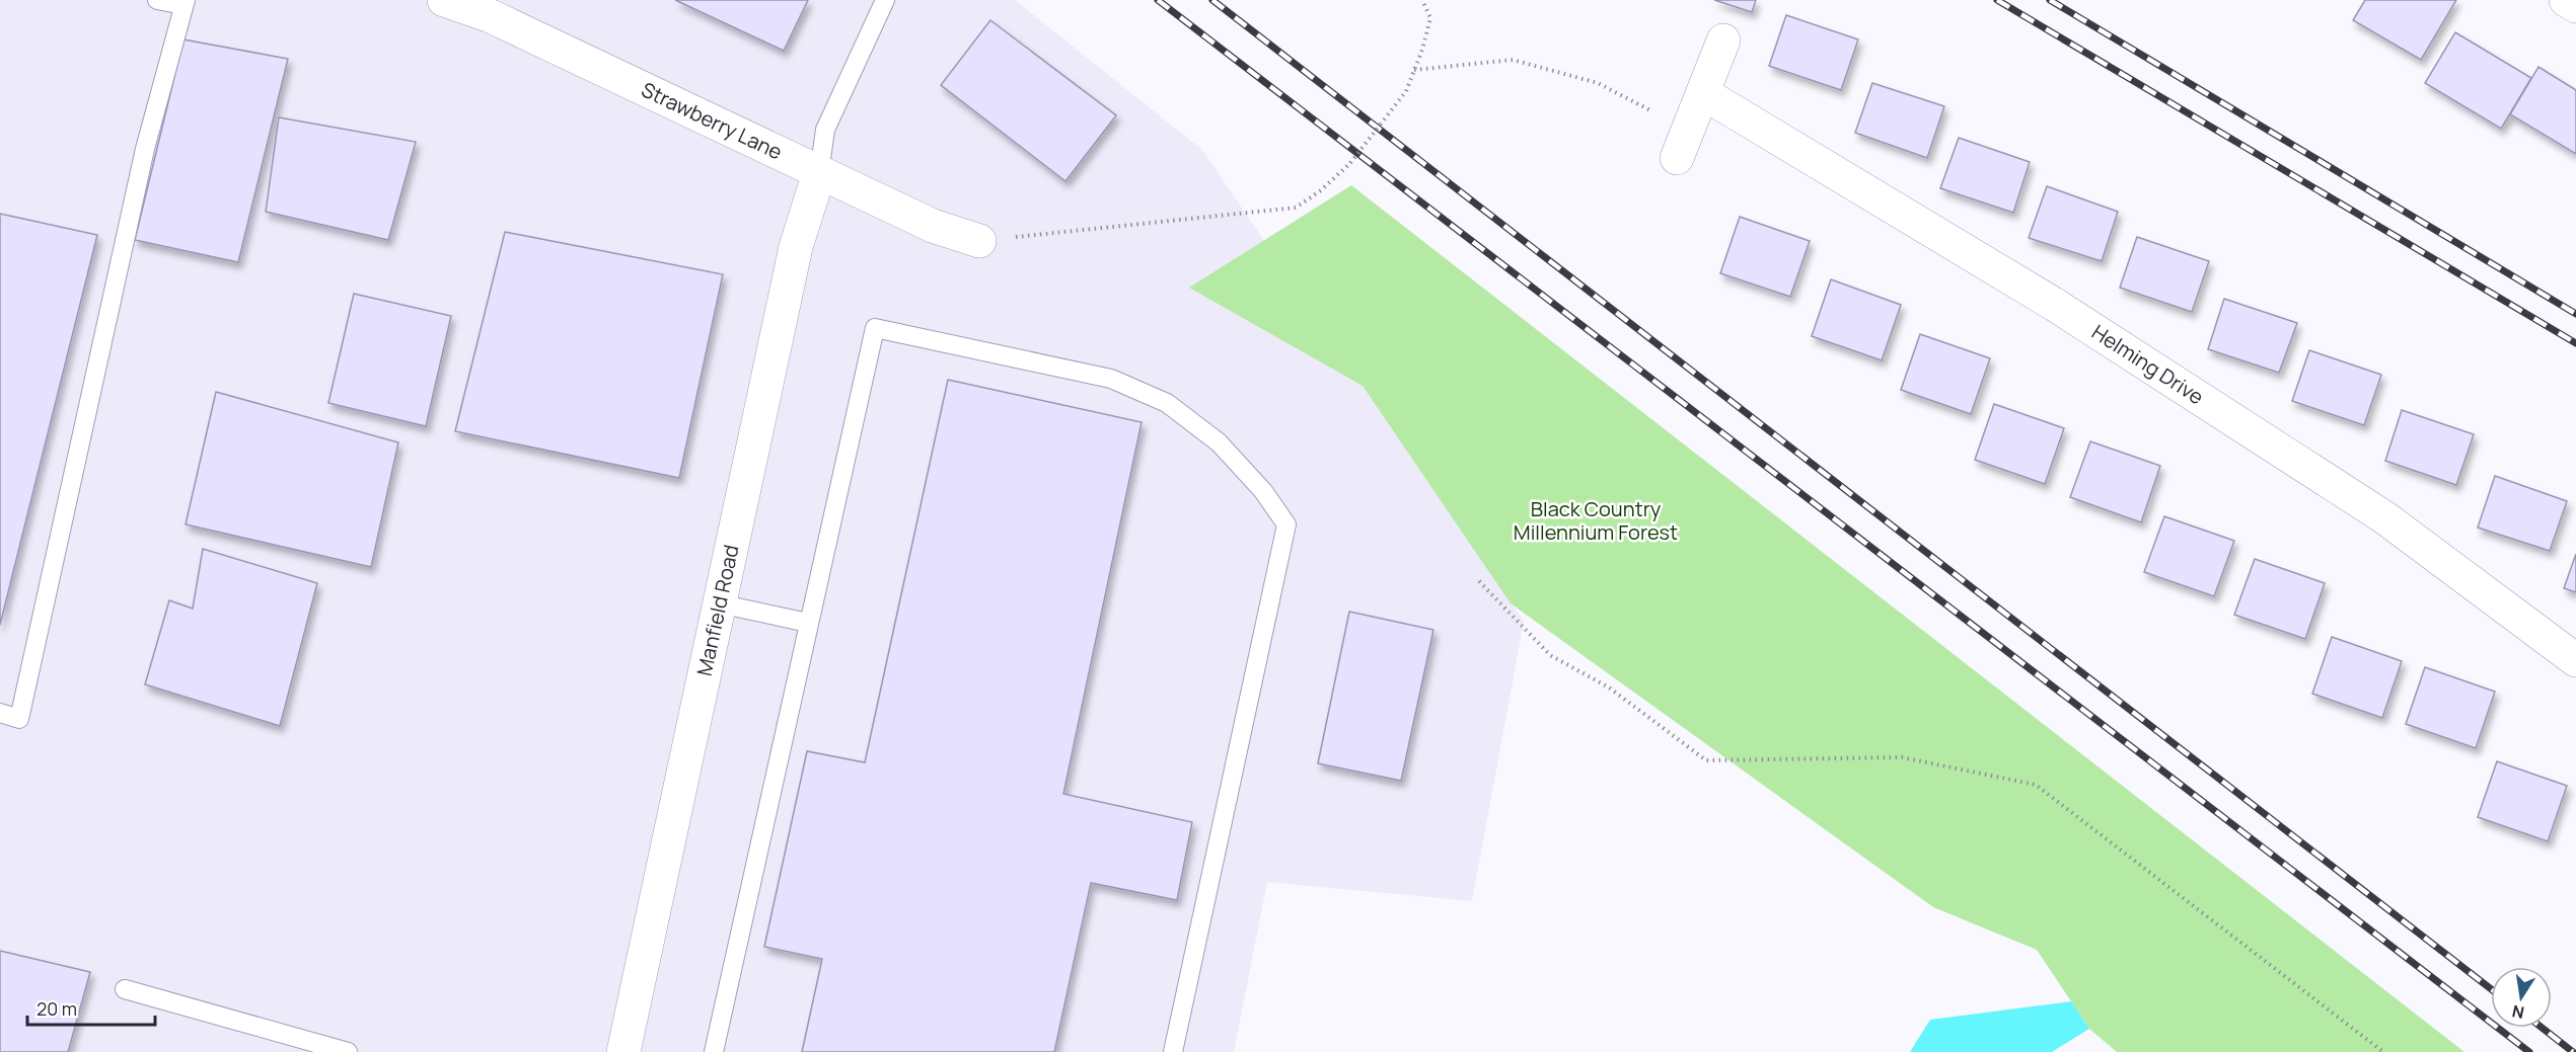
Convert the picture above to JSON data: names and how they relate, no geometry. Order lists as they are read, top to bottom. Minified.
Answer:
{"streets":{"street":["Strawberry Lane","Helming Drive","Manfield Road"]},"crossings":[["Strawberry Lane","Manfield Road"]],"parks":["Black Country Millennium Forest"],"scale_bar":"20 m","north":"bottom"}
